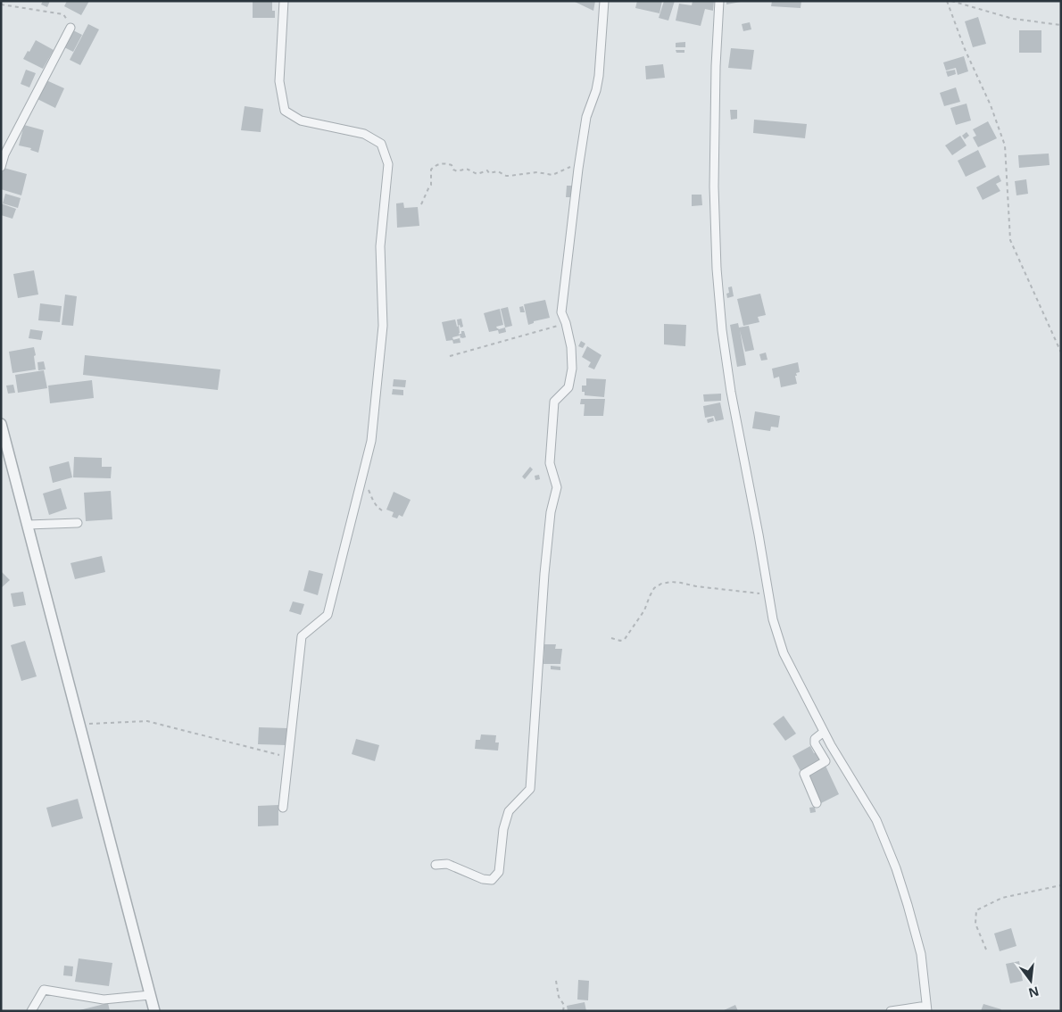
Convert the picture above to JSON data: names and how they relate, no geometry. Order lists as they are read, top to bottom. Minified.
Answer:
{"north":"bottom"}
